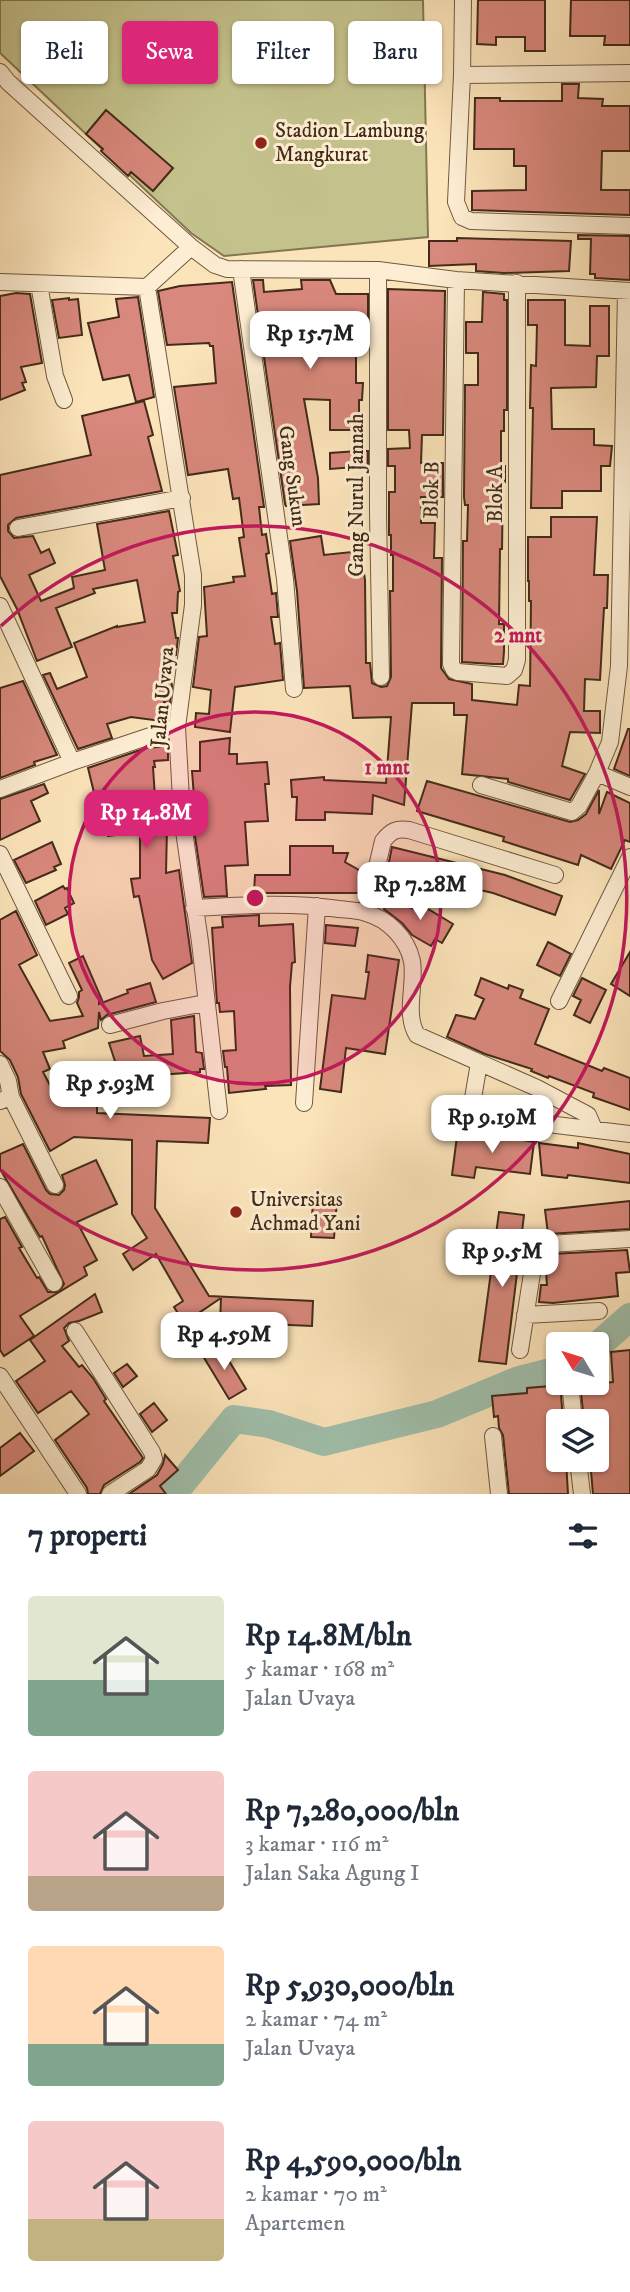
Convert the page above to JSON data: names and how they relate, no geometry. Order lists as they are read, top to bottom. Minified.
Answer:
{"streets":{"street":["Gang Sukun","Blok B","Blok A","Gang Nurul Jannah","Jalan Uvaya"]},"crossings":[["Blok B","Blok A"]],"places":["Stadion Lambung Mangkurat","Universitas Achmad Yani"],"north":"top left","page":{"chip":["Beli","Sewa","Filter","Baru"],"price":["Rp 15.7M","Rp 14.8M","Rp 7.28M","Rp 5.93M","Rp 9.19M","Rp 9.5M","Rp 4.59M"],"heading":"7 properti","list":[{"name":"Rp 14.8M/bln","note":"5 kamar · 168 m² · Jalan Uvaya"},{"name":"Rp 7,280,000/bln","note":"3 kamar · 116 m² · Jalan Saka Agung I"},{"name":"Rp 5,930,000/bln","note":"2 kamar · 74 m² · Jalan Uvaya"},{"name":"Rp 4,590,000/bln","note":"2 kamar · 70 m² · Apartemen"}]},"rings":["2 mnt","1 mnt"]}
